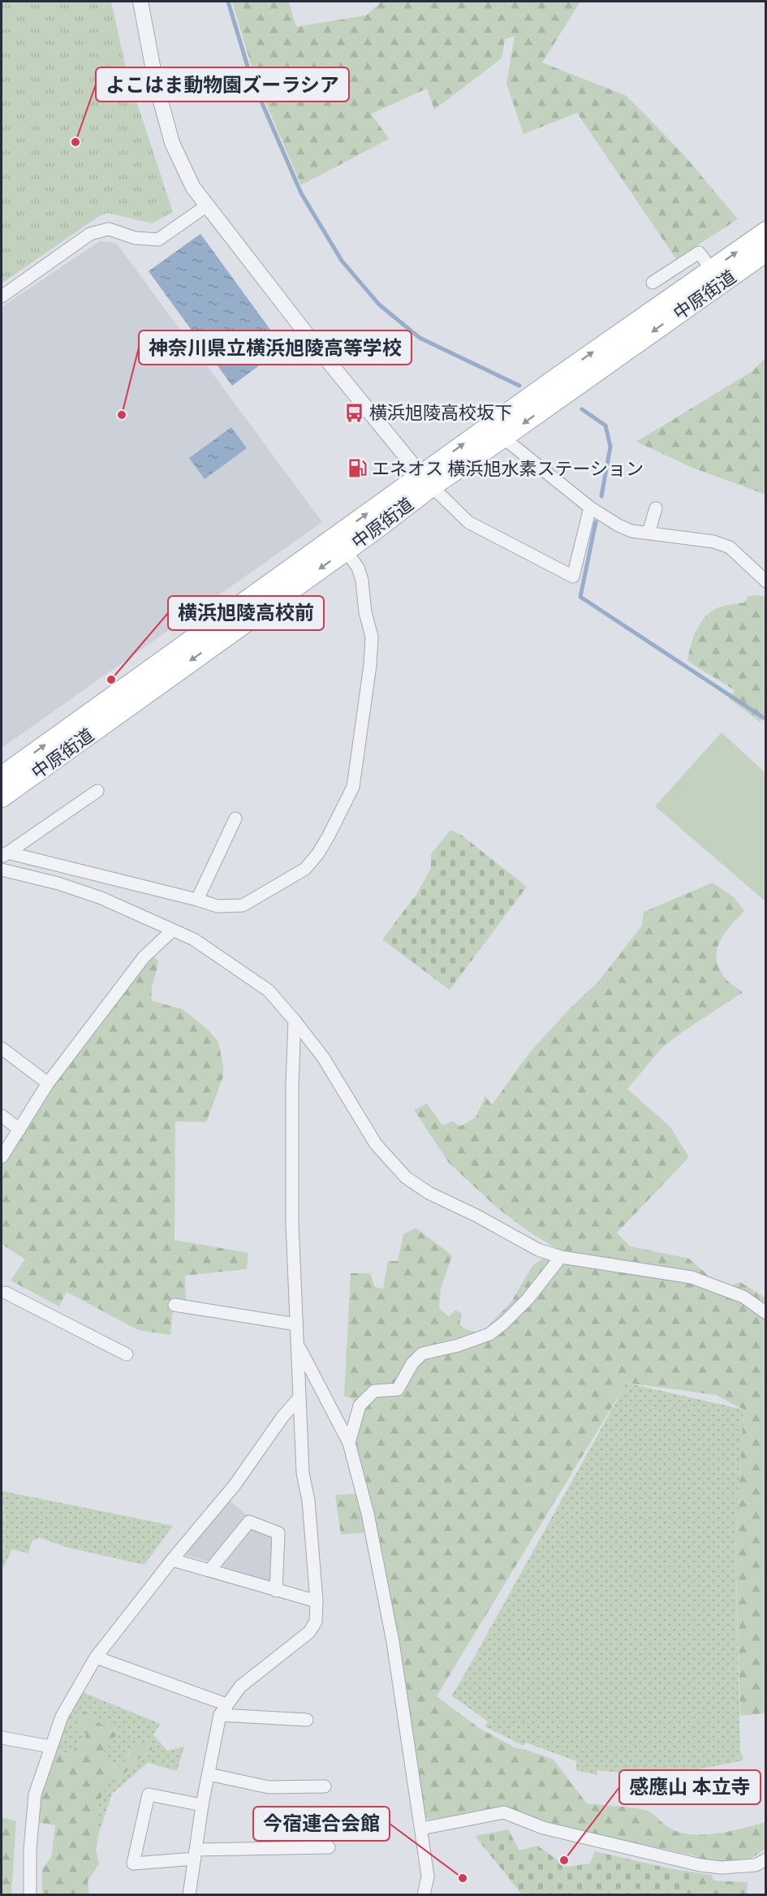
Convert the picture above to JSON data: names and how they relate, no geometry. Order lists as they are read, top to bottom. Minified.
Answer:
{"streets":{"main road":["中原街道"]},"places":{"other":["よこはま動物園ズーラシア","神奈川県立横浜旭陵高等学校","横浜旭陵高校前","感應山 本立寺","今宿連合会館"],"bus stop":["横浜旭陵高校坂下"],"fuel station":["エネオス 横浜旭水素ステーション"]}}
